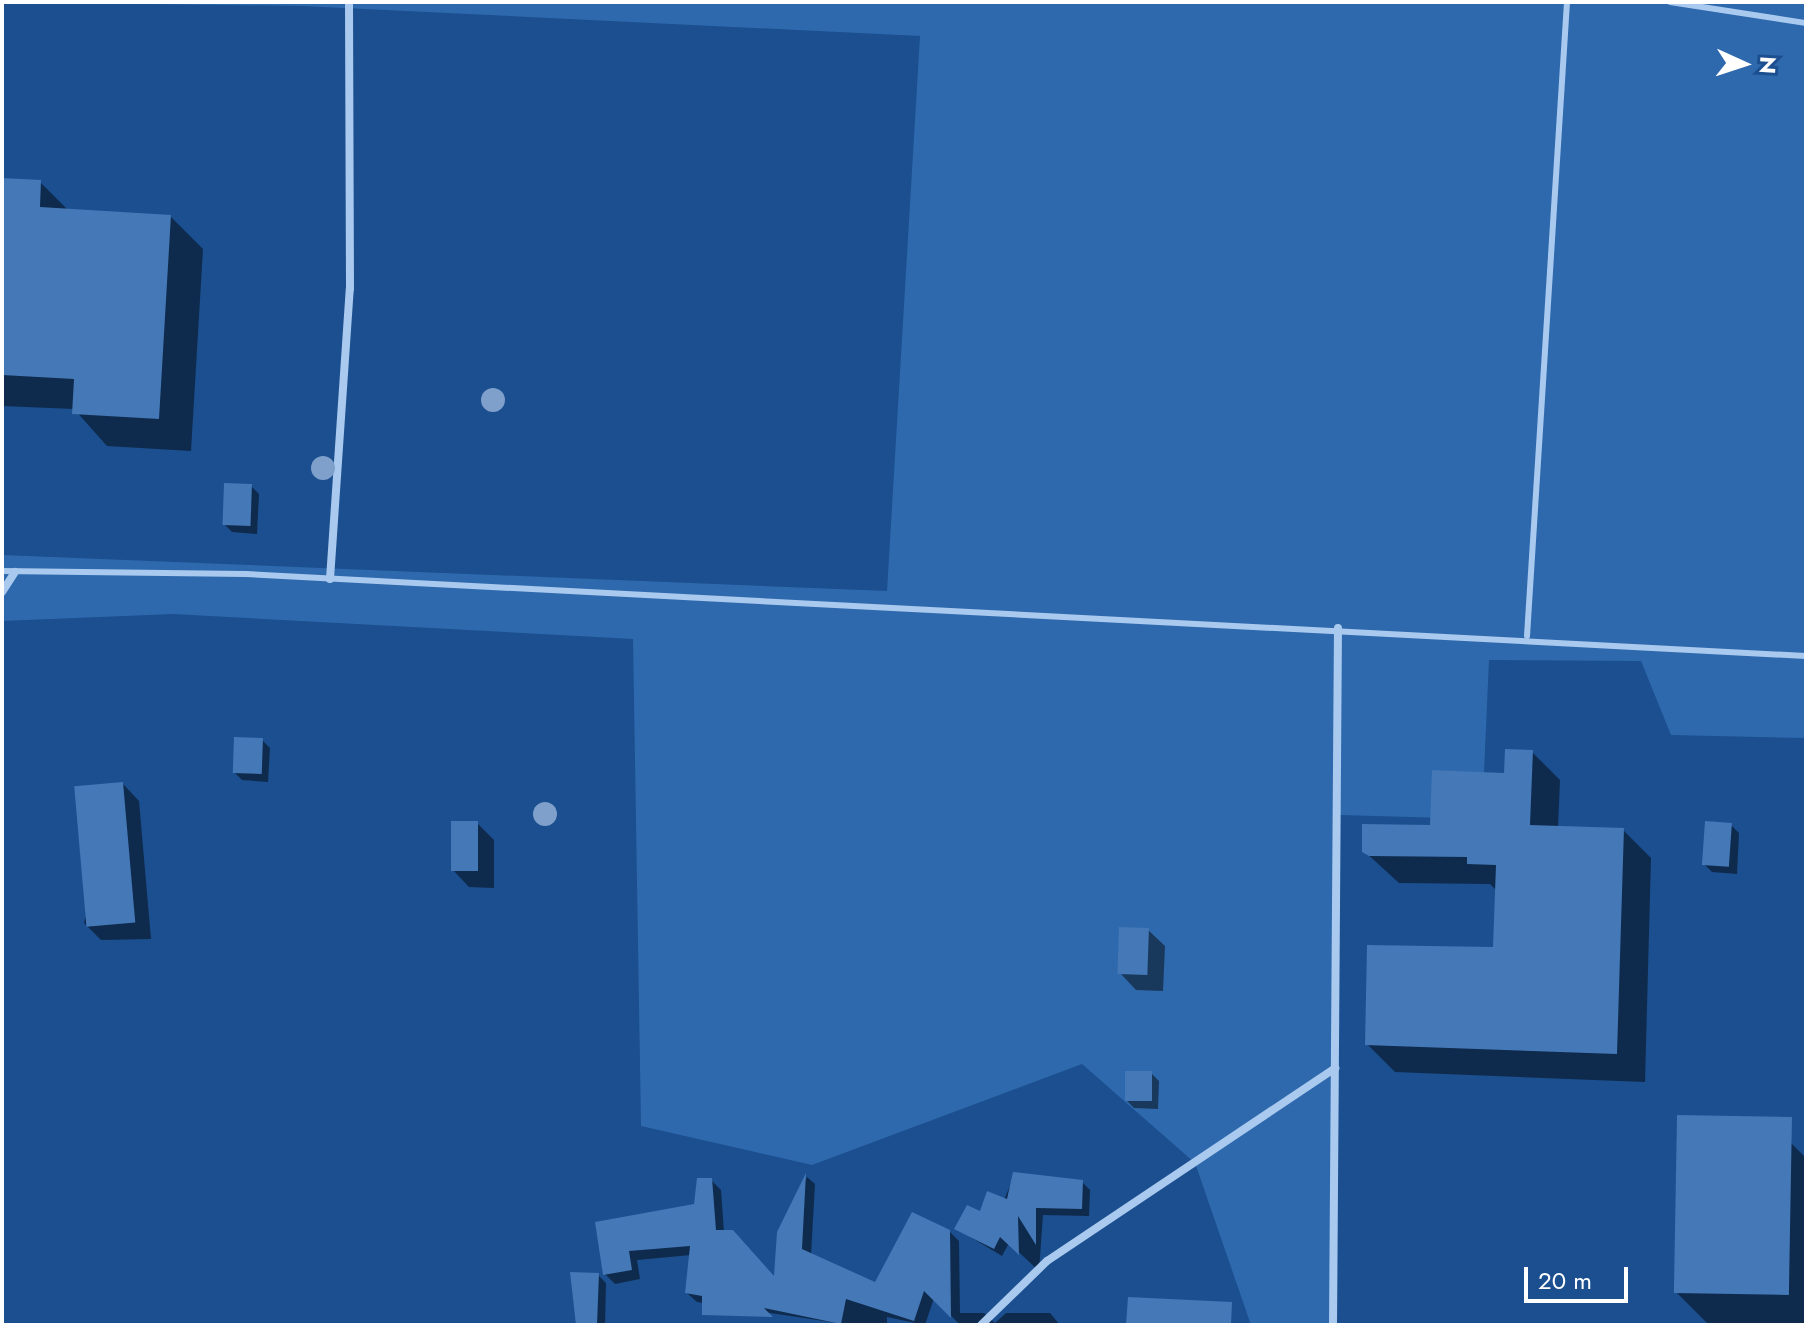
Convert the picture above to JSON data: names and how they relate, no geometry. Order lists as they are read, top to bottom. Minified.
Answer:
{"scale_bar":"20 m","north":"right"}
